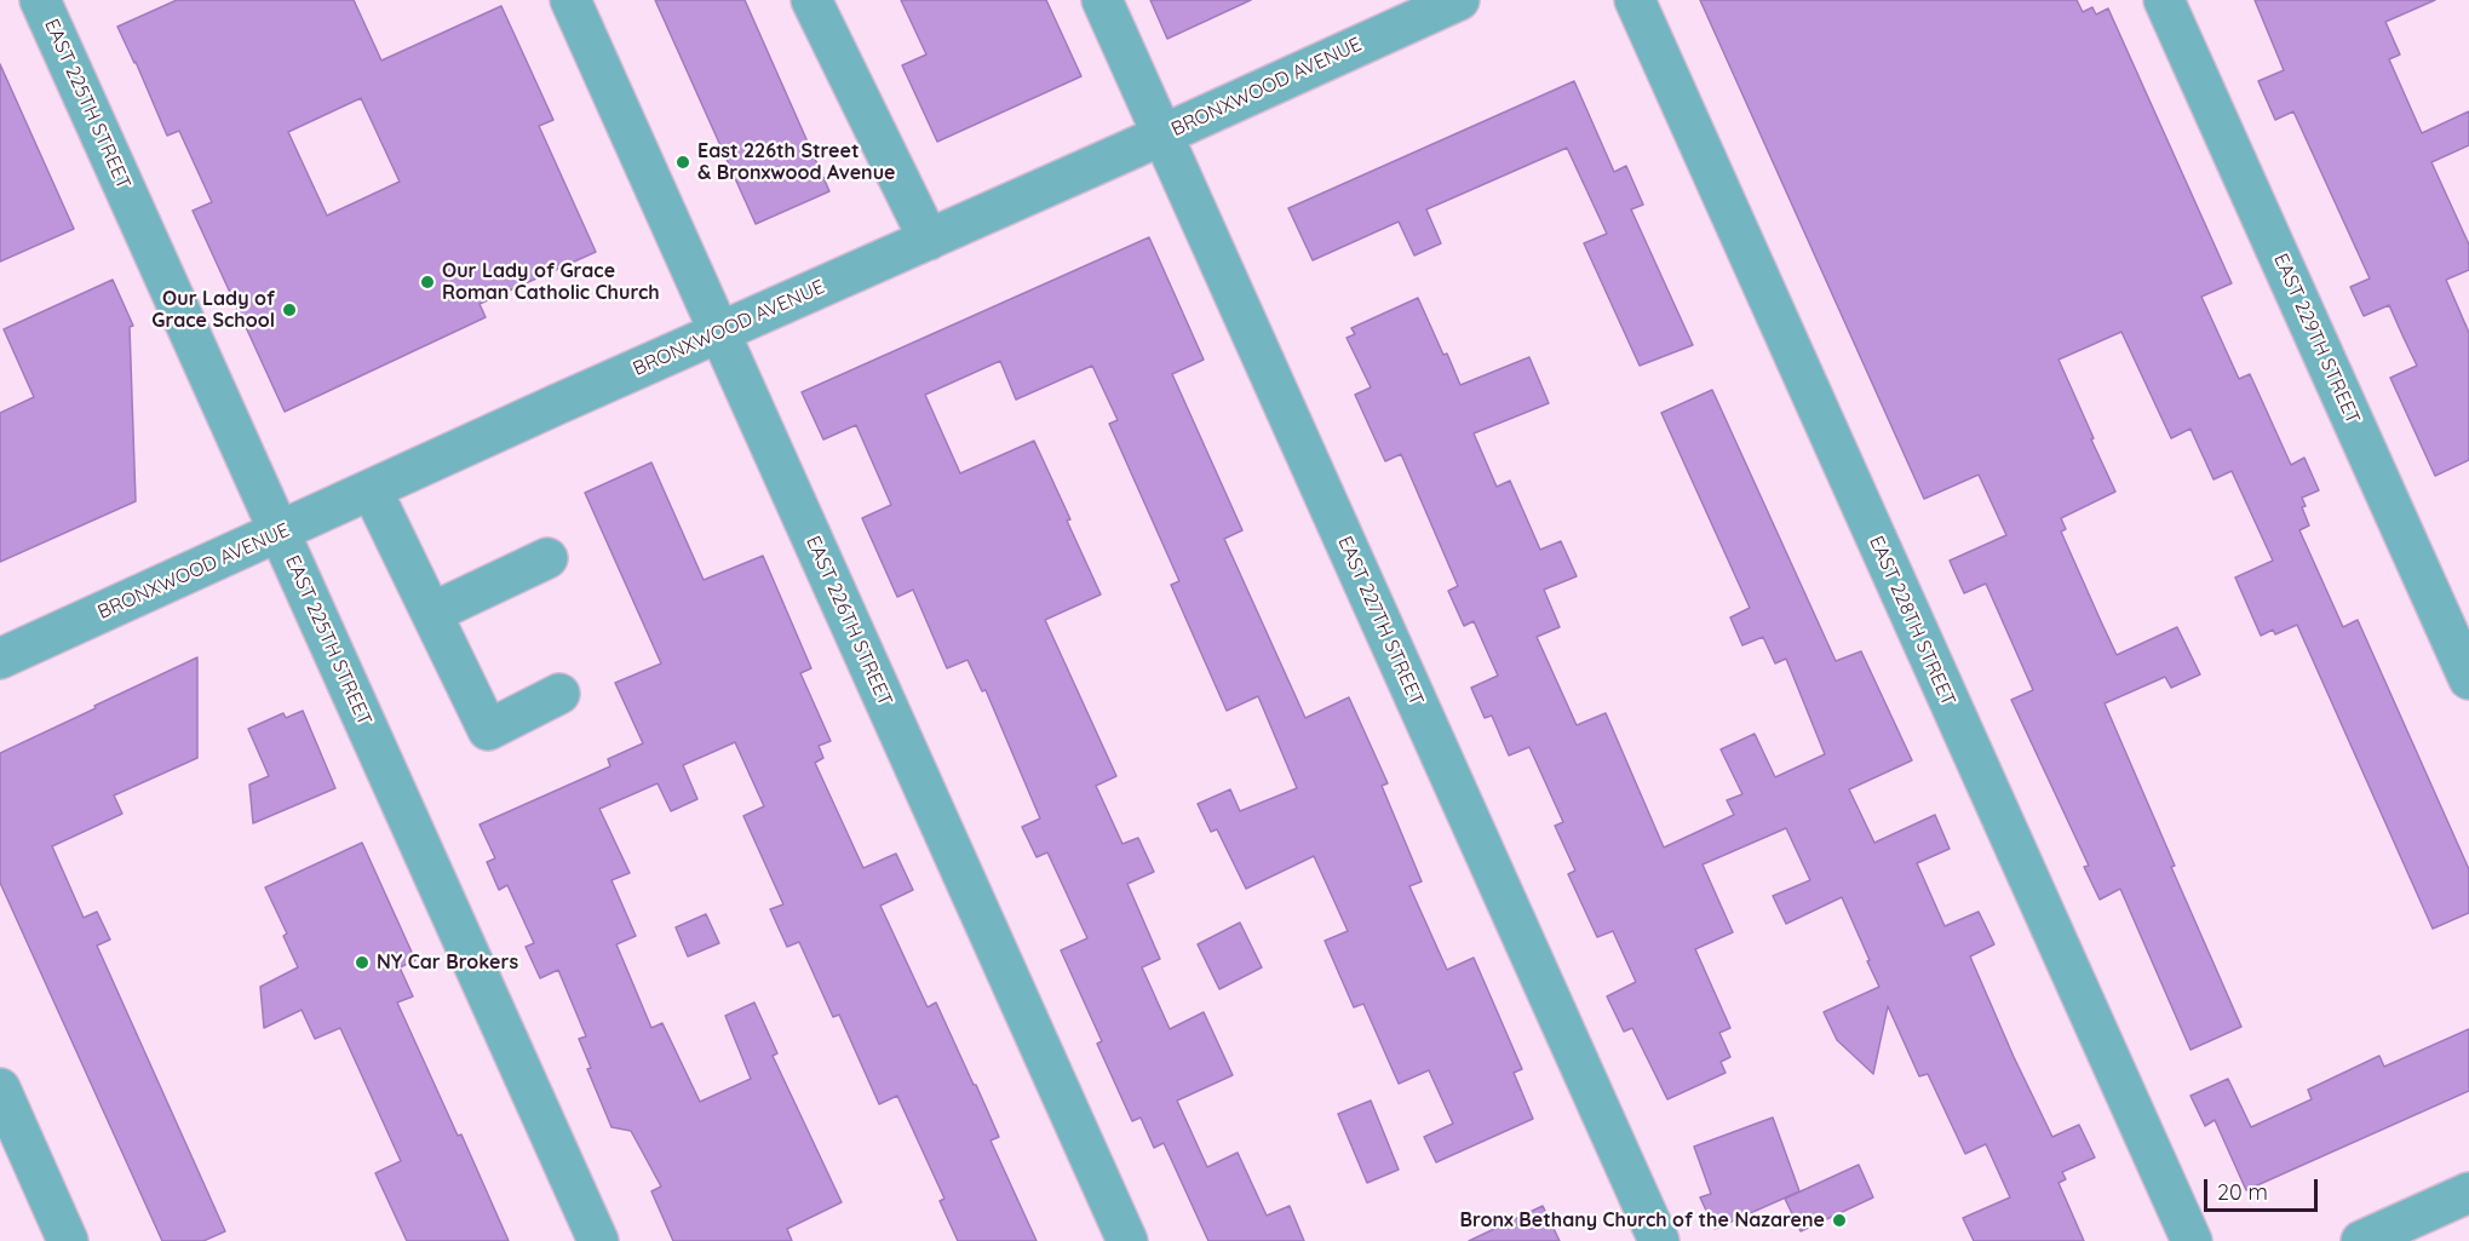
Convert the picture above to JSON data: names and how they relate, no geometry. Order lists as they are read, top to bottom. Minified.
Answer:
{"streets":{"street":["BRONXWOOD AVENUE","EAST 225TH STREET","EAST 229TH STREET","EAST 226TH STREET","EAST 227TH STREET","EAST 228TH STREET"]},"crossings":[["BRONXWOOD AVENUE","EAST 225TH STREET"],["BRONXWOOD AVENUE","EAST 226TH STREET"],["BRONXWOOD AVENUE","EAST 227TH STREET"]],"places":["East 226th Street & Bronxwood Avenue","Our Lady of Grace Roman Catholic Church","Our Lady of Grace School","NY Car Brokers","Bronx Bethany Church of the Nazarene"],"scale_bar":"20 m"}
